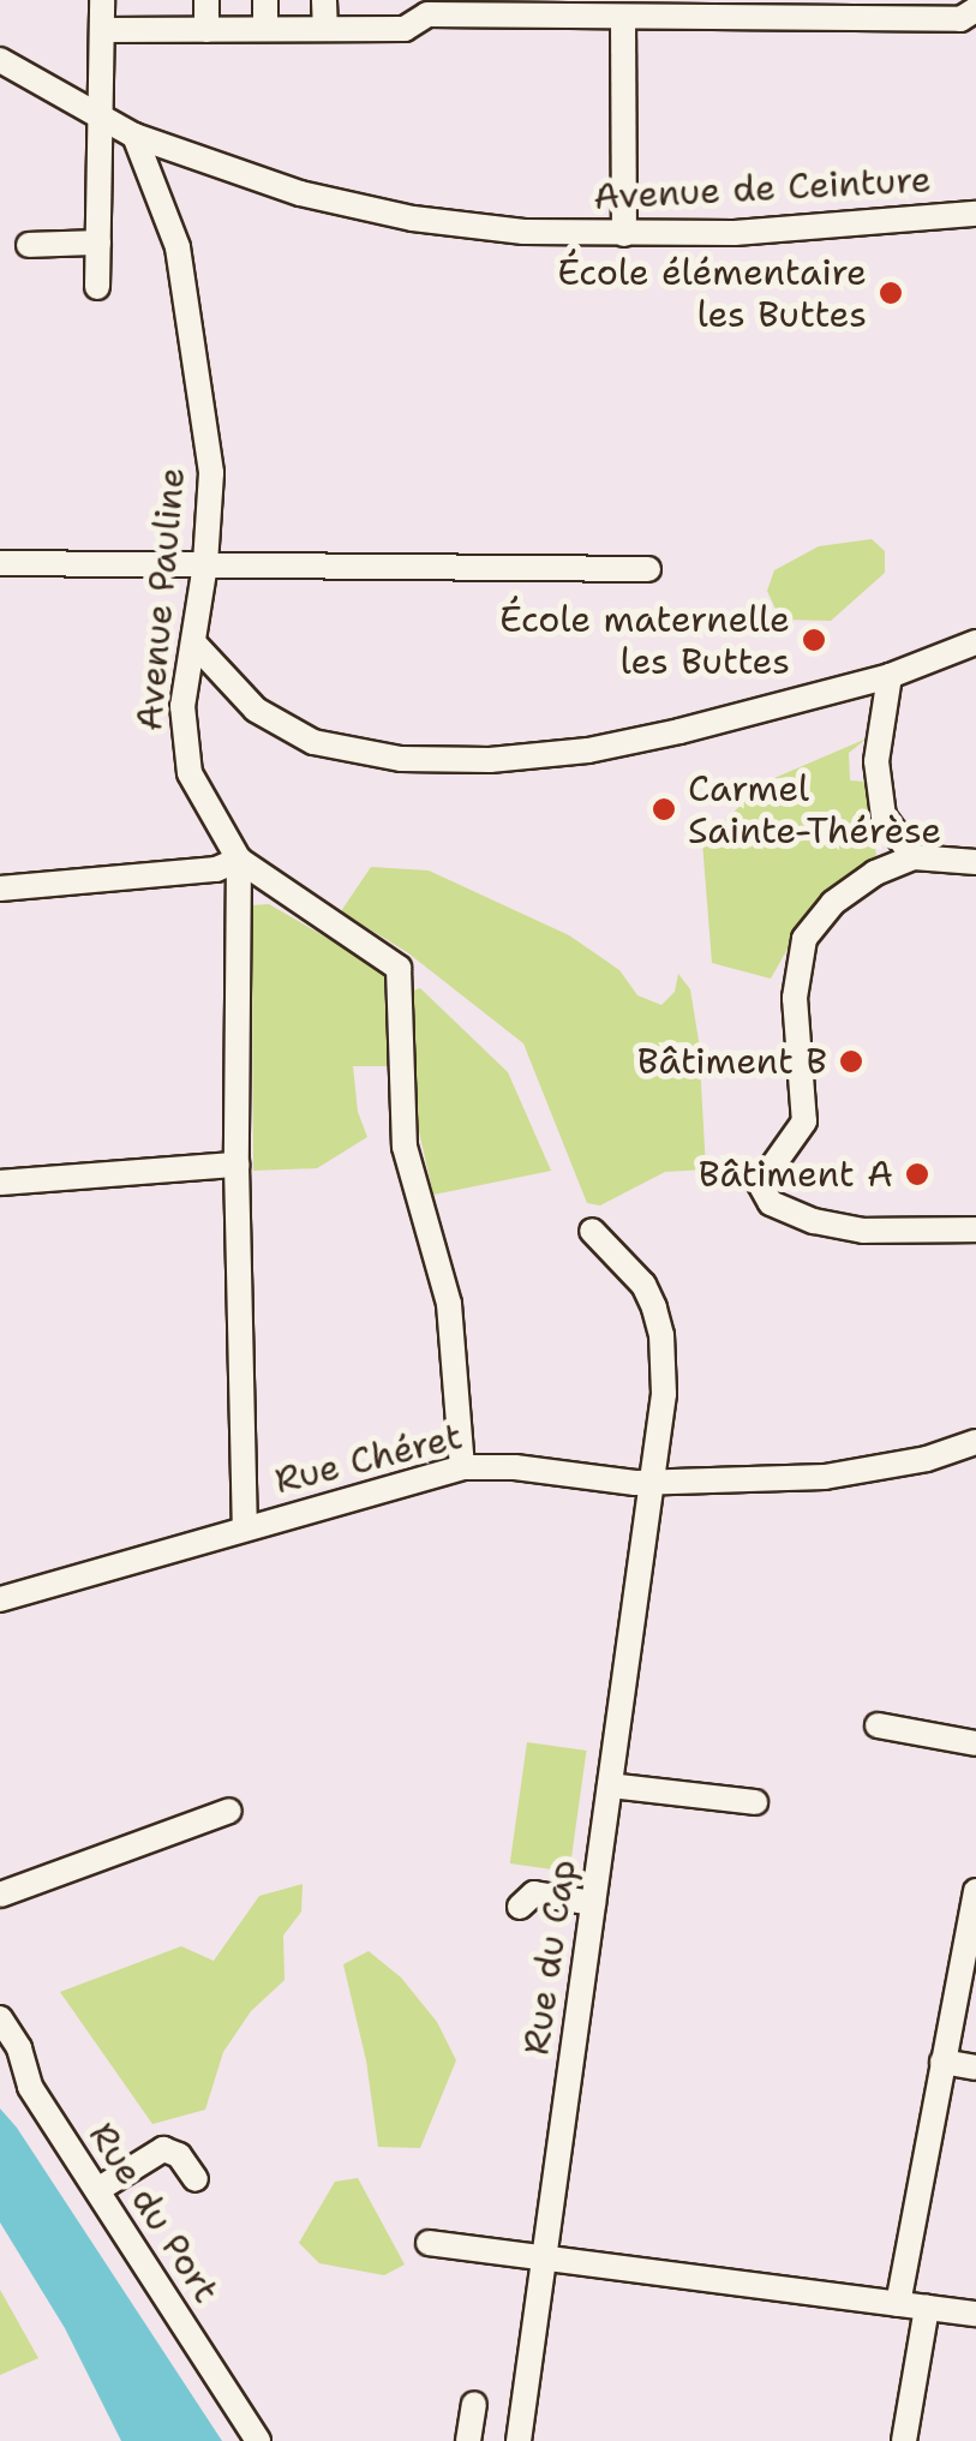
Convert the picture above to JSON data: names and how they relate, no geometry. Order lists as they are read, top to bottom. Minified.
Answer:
{"streets":{"street":["Avenue de Ceinture","Avenue Pauline","Rue Chéret","Rue du Cap","Rue du Port"]},"crossings":[["Avenue de Ceinture","Avenue Pauline"],["Rue Chéret","Rue du Cap"]],"places":["École élémentaire les Buttes","École maternelle les Buttes","Carmel Sainte-Thérèse","Bâtiment B","Bâtiment A"]}
